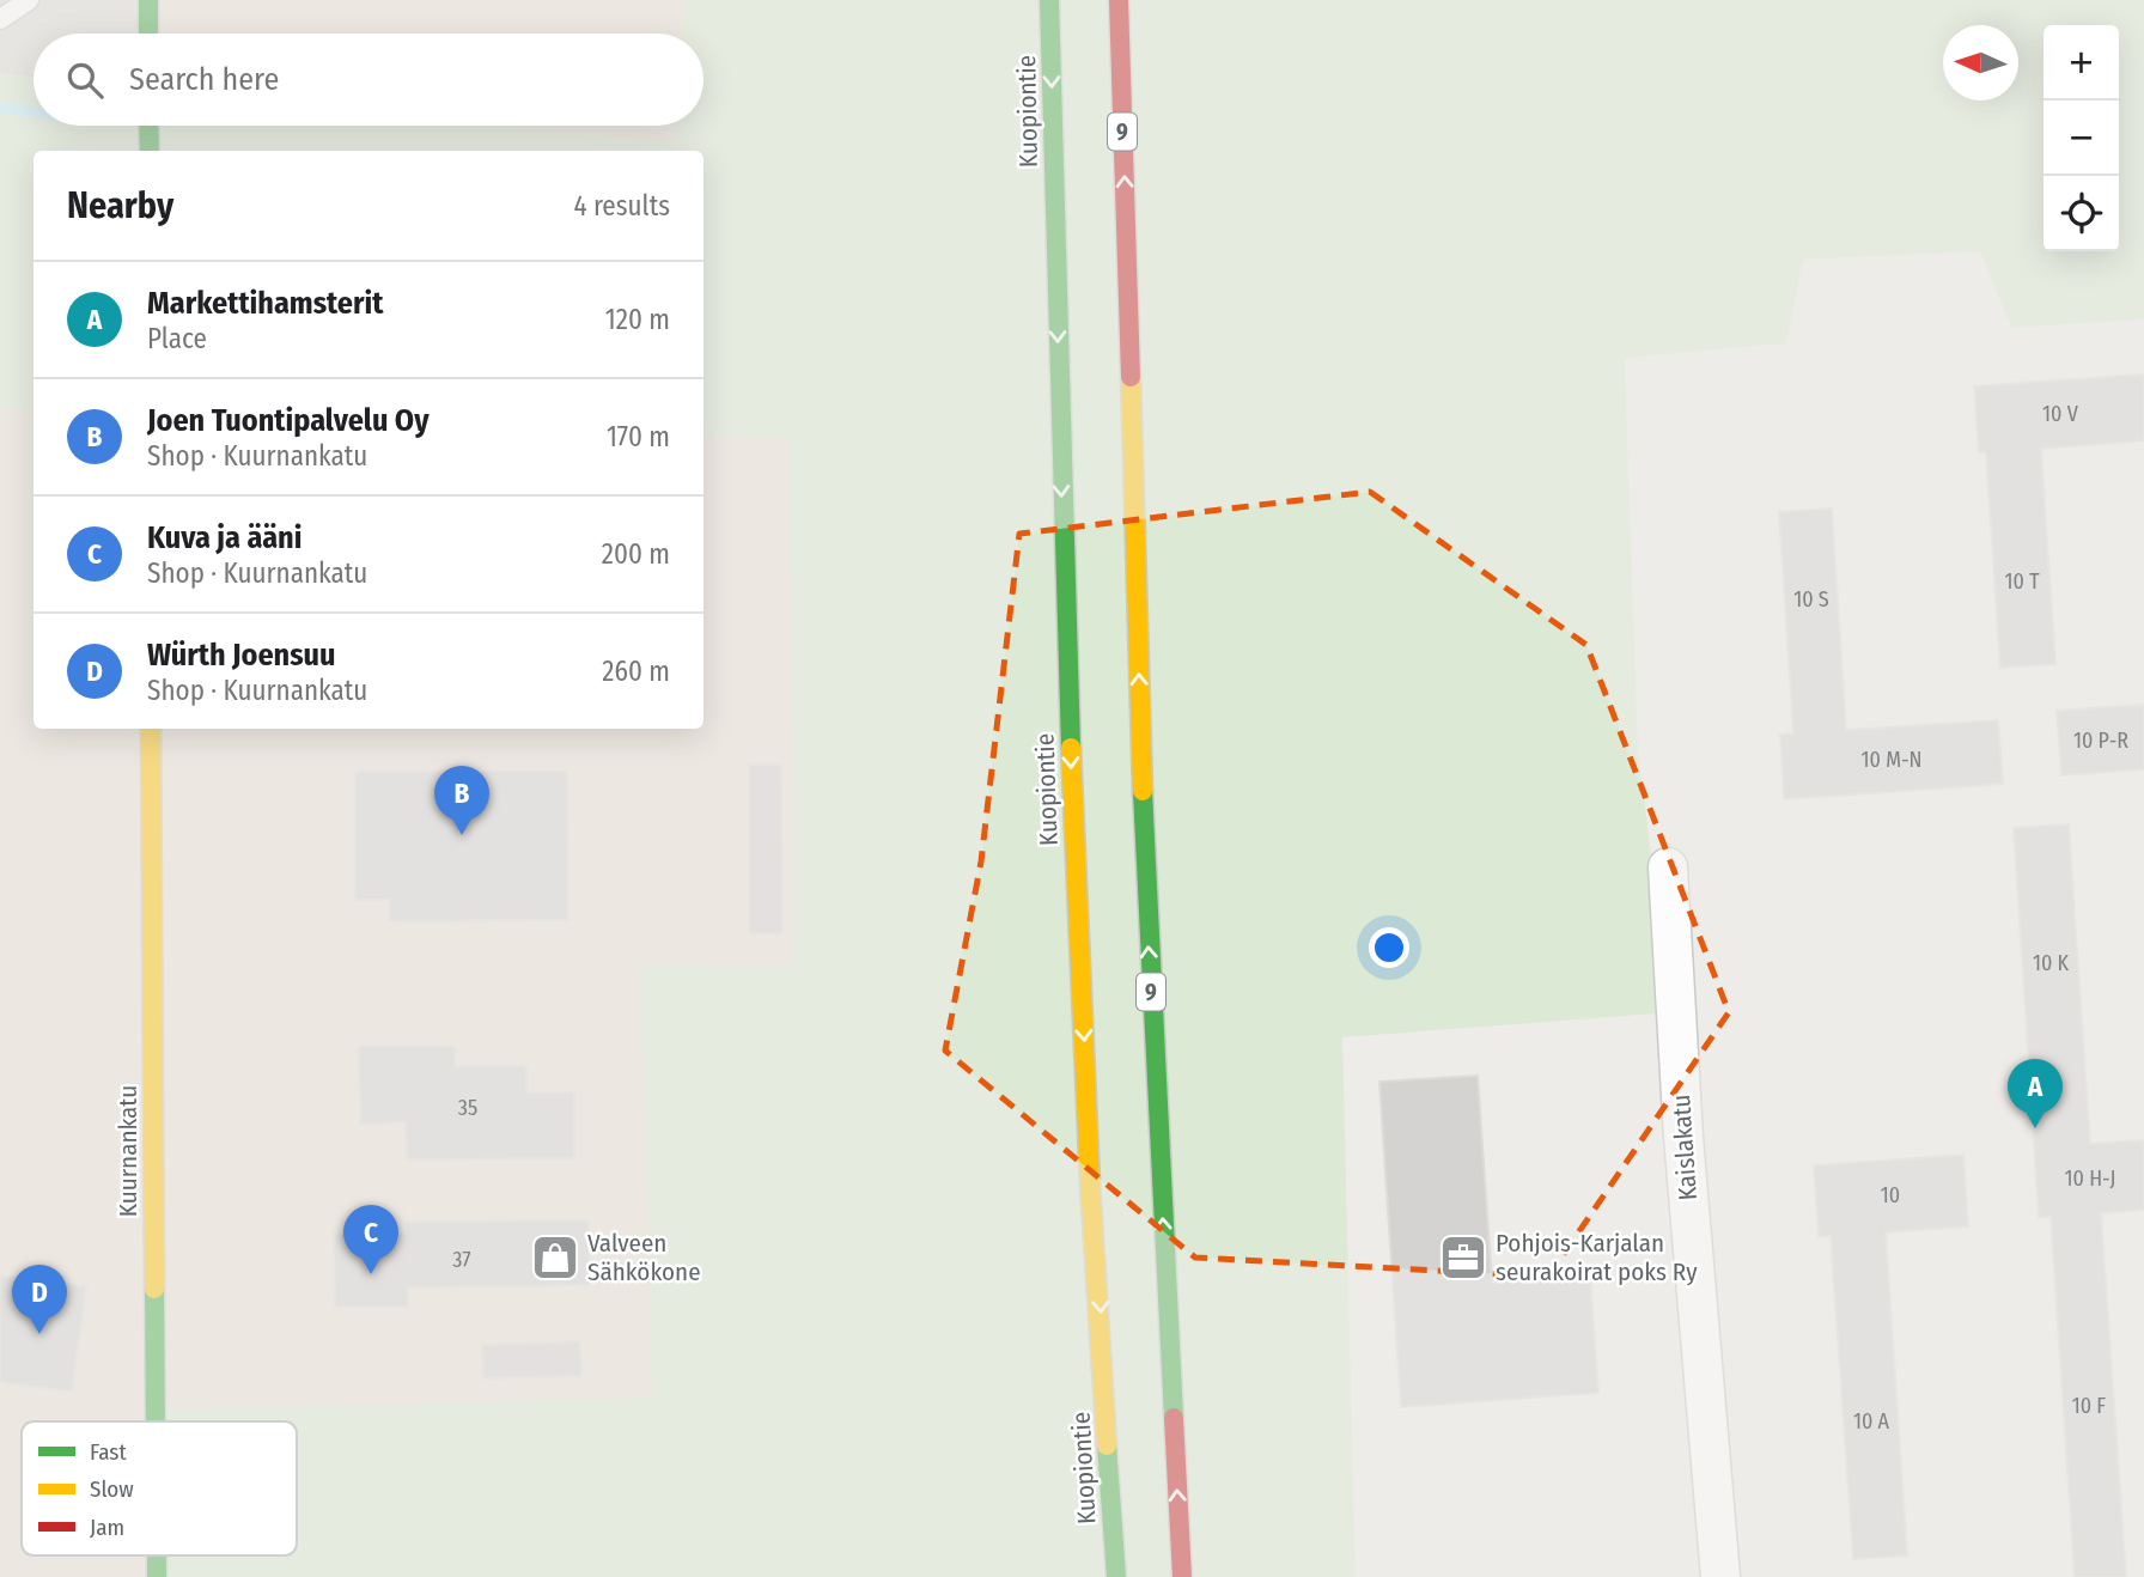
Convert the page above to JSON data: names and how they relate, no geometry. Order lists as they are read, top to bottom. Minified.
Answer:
{"streets":{"main road":["Kuopiontie","9","Kuurnankatu"],"street":["Kaislakatu"]},"places":{"shop":["Valveen Sähkökone"],"office":["Pohjois-Karjalan seurakoirat poks Ry"]},"house_numbers":["10 V","10 T","10 S","10 P-R","10 M-N","10 K","35","10 H-J","10","37","10 F","10 A"],"legend":["Fast","Slow","Jam"],"north":"left","page":{"map_buttons":["+","−"],"search":"Search here","heading":["Nearby","4 results"],"list":[{"mark":"A","name":"Markettihamsterit","note":"Place","value":"120 m"},{"mark":"B","name":"Joen Tuontipalvelu Oy","note":"Shop · Kuurnankatu","value":"170 m"},{"mark":"C","name":"Kuva ja ääni","note":"Shop · Kuurnankatu","value":"200 m"},{"mark":"D","name":"Würth Joensuu","note":"Shop · Kuurnankatu","value":"260 m"}],"pins":["B","A","C","D"]}}
